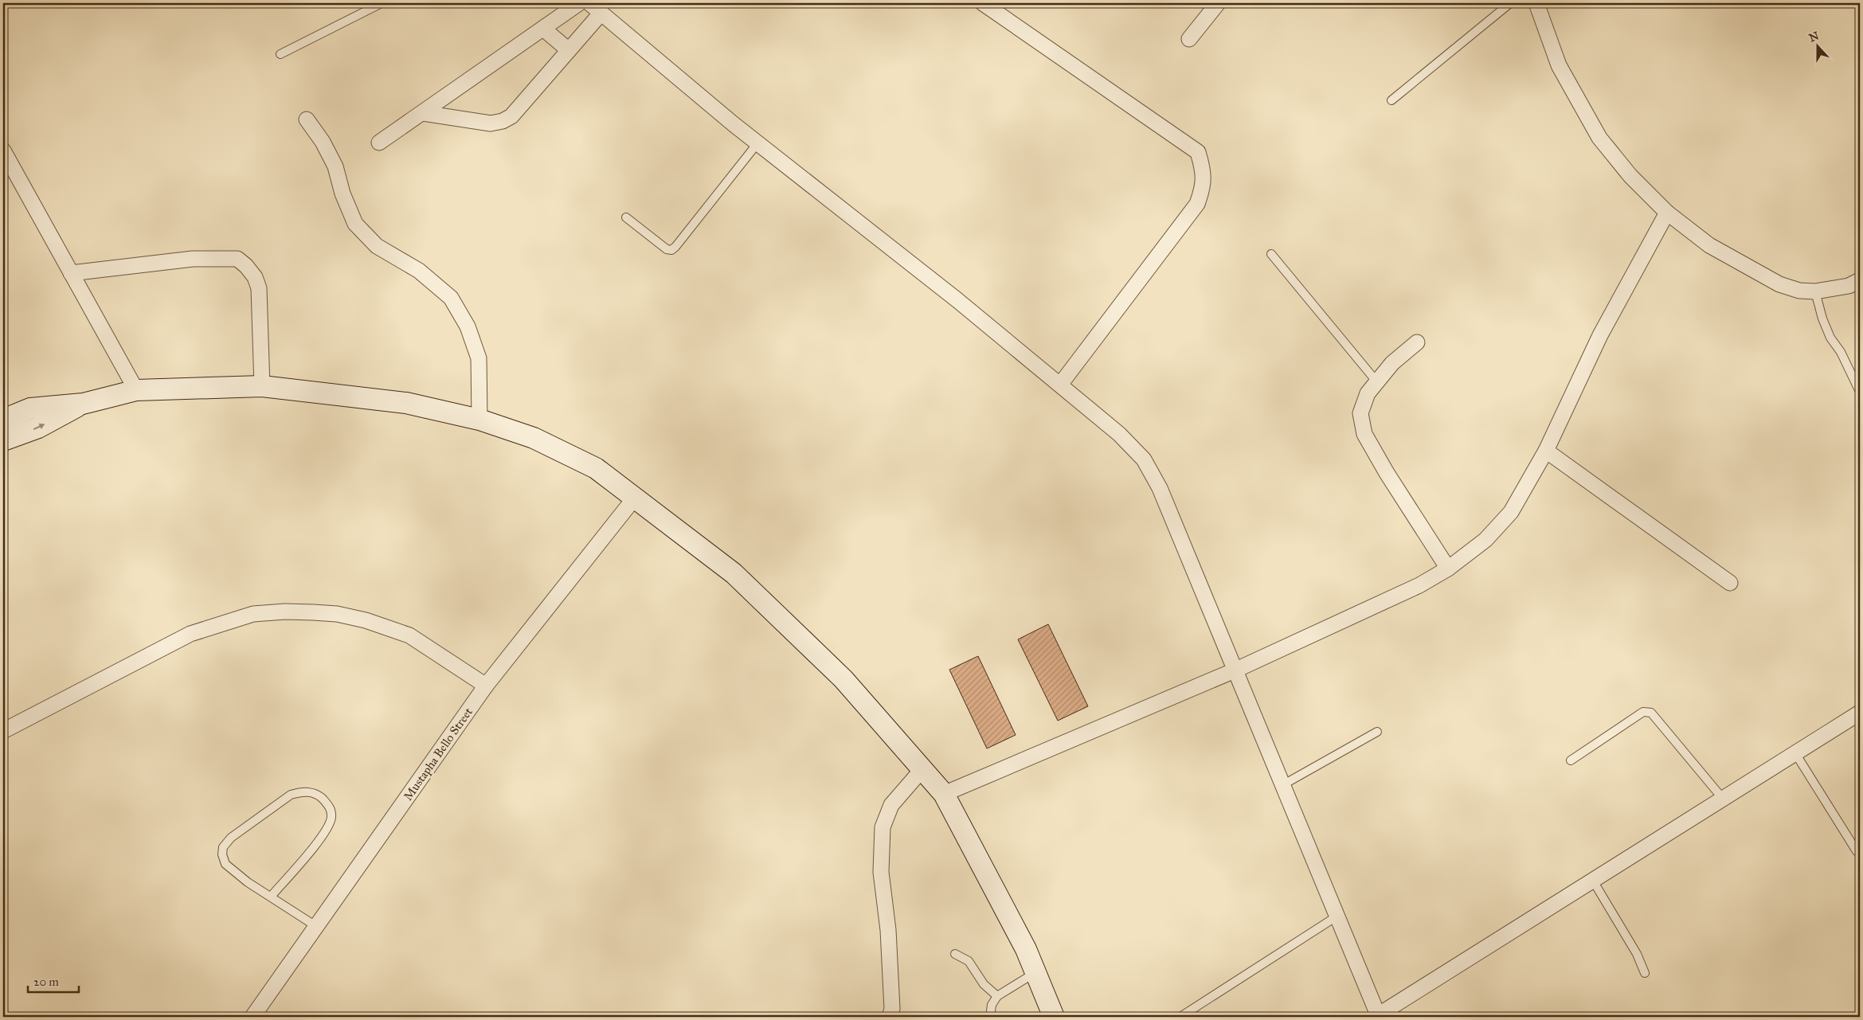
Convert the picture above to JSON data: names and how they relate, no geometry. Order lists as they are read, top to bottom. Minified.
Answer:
{"streets":{"street":["Mustapha Bello Street"]},"scale_bar":"20 m","north":"top"}
